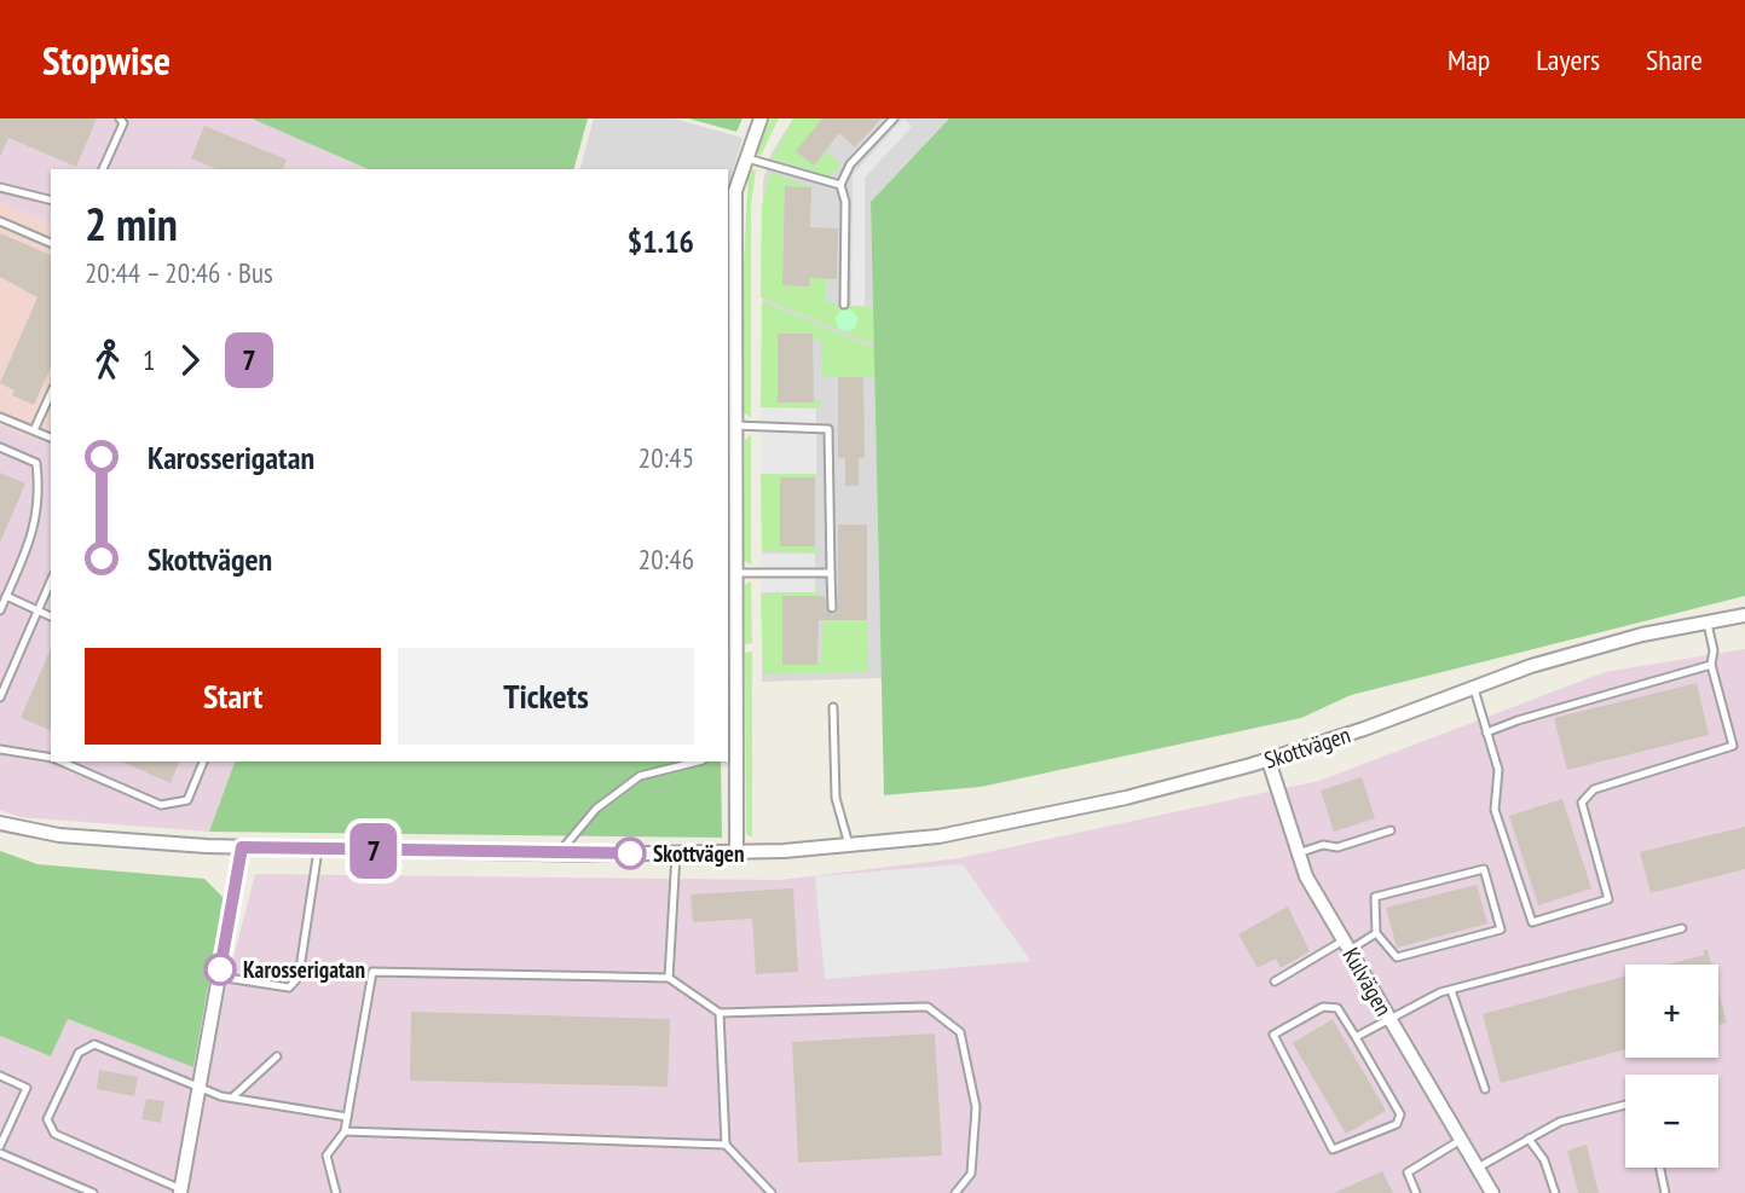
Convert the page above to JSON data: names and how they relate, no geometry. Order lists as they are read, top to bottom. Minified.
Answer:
{"streets":{"street":["Skottvägen","Kulvägen"]},"crossings":[["Skottvägen","Kulvägen"]],"places":["Skottvägen","Karosserigatan"],"lines":["bus line 7"],"page":{"header":"Stopwise","nav":["Map","Layers","Share"],"on_map":"7","heading":["2 min","20:44 – 20:46 · Bus","$1.16"],"legs":["1","7"],"list":[{"name":"Karosserigatan","value":"20:45"},{"name":"Skottvägen","value":"20:46"}],"buttons":["Start","Tickets"],"map_buttons":["+","−"]}}
